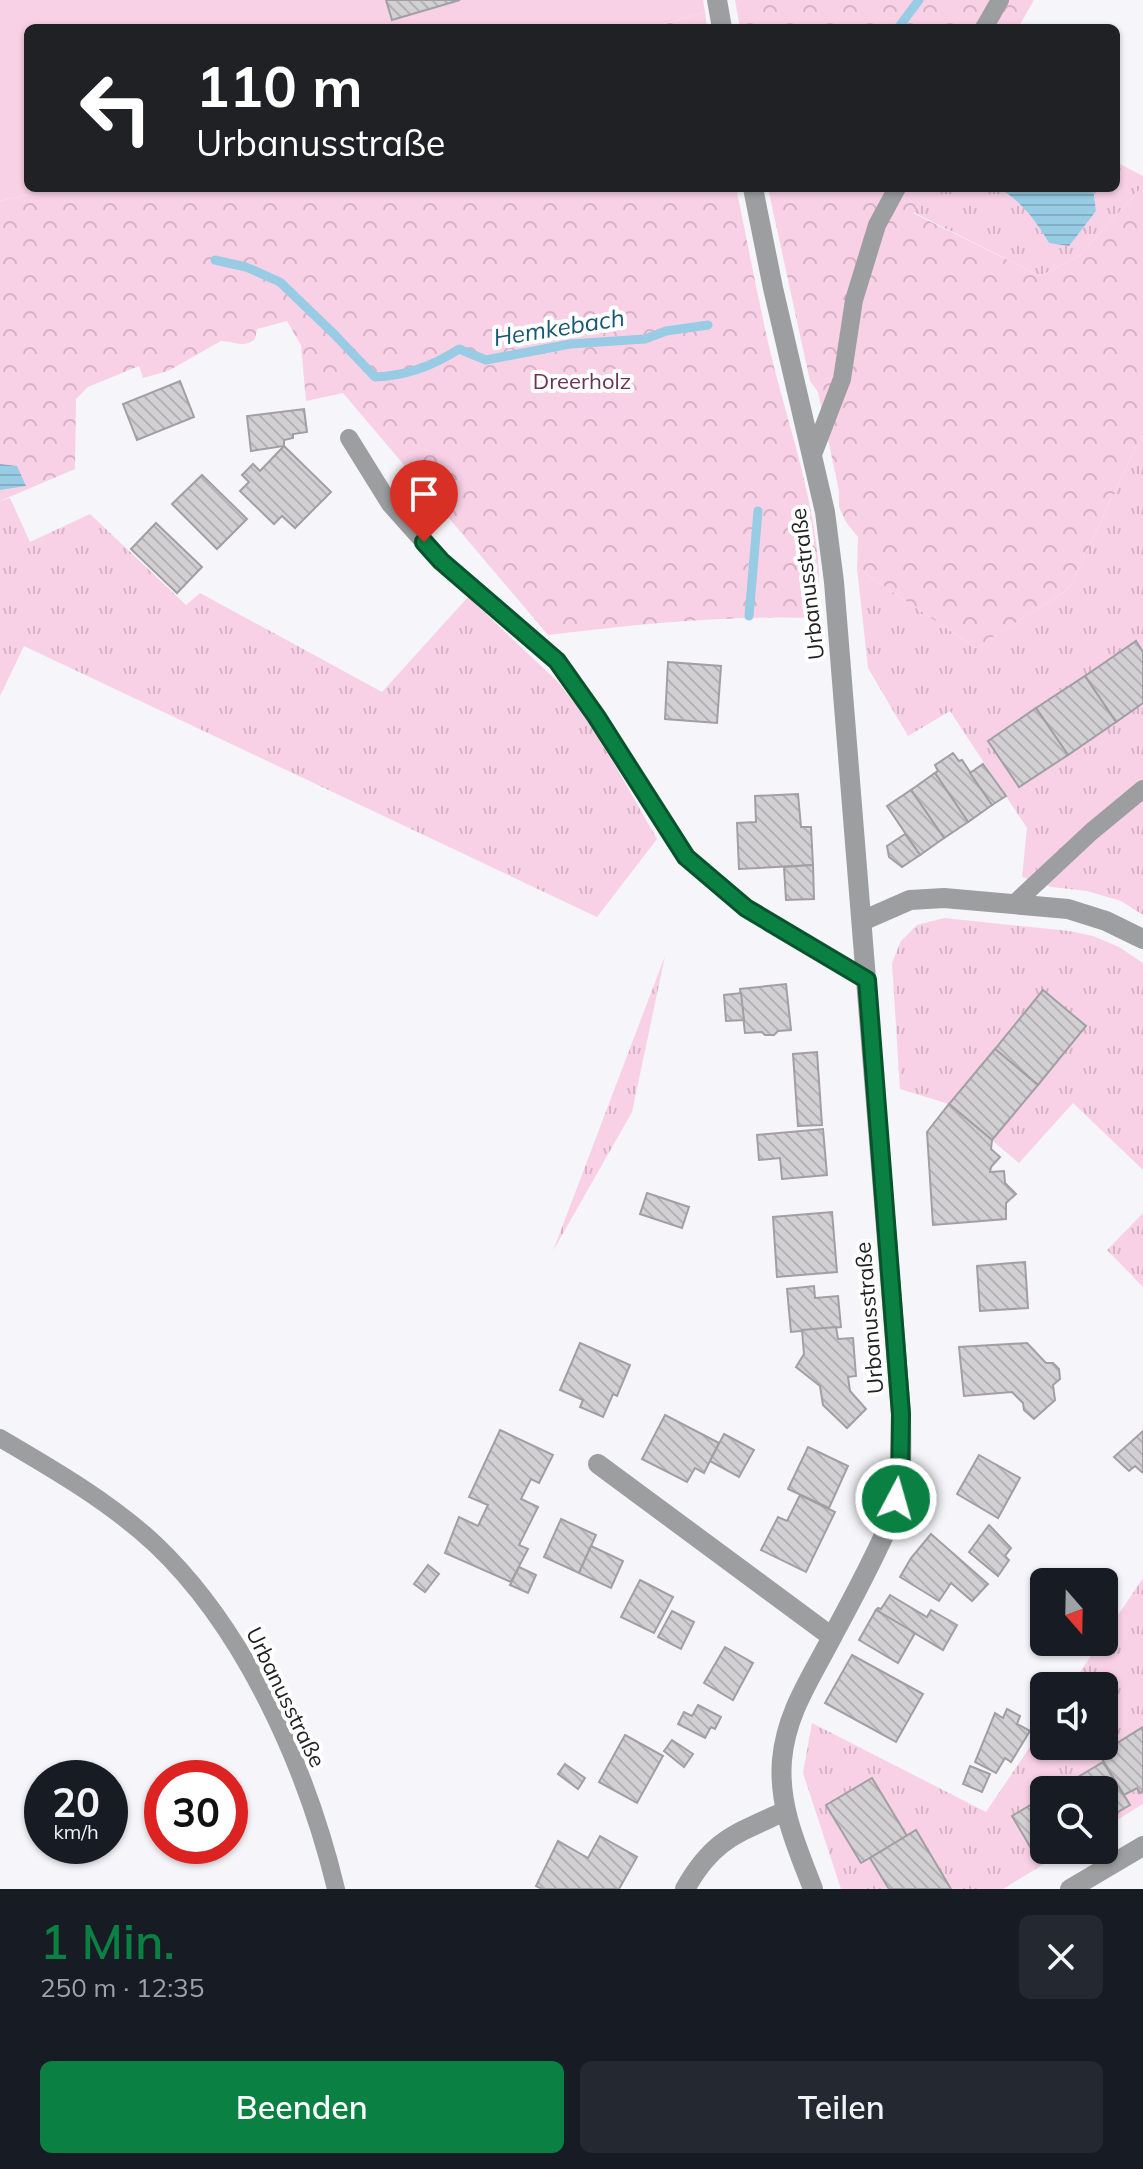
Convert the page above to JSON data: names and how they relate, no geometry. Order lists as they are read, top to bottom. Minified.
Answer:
{"streets":{"street":["Urbanusstraße"]},"water":["Hemkebach"],"parks":["Dreerholz"],"north":"bottom","page":{"turn":["110 m","Urbanusstraße"],"speed":"20 km/h","limit":"30","heading":["1 Min.","250 m · 12:35"],"buttons":["Beenden","Teilen"]}}
